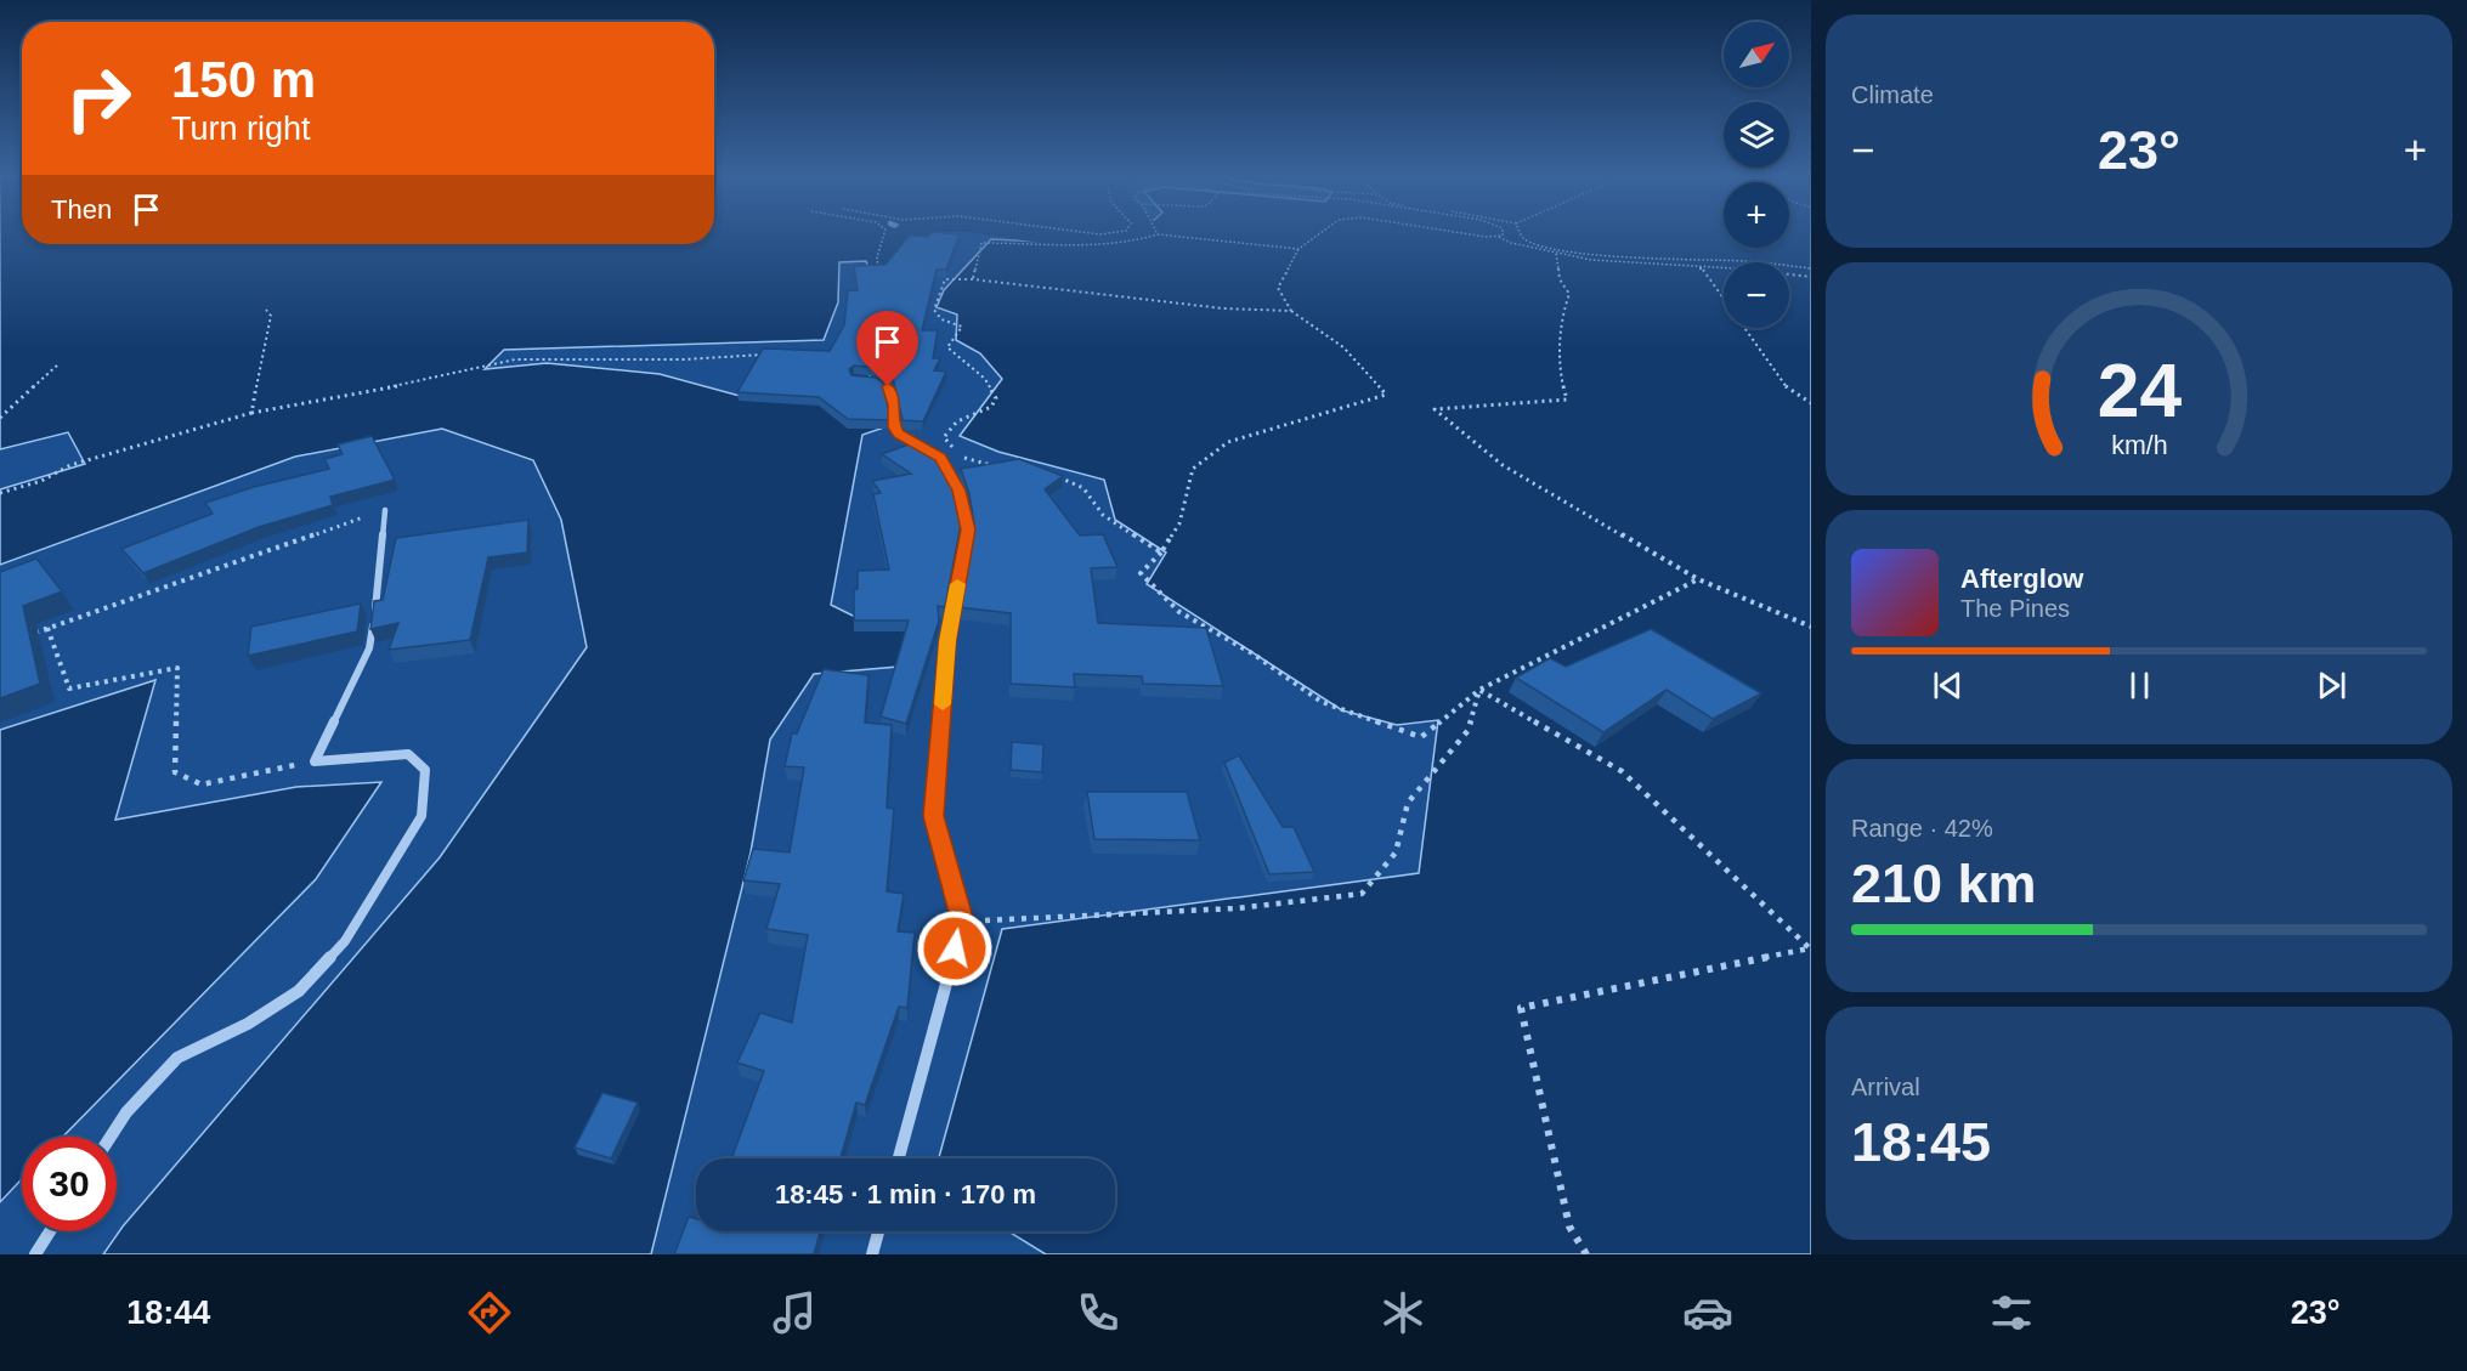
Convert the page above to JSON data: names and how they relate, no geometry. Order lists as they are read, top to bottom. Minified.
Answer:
{"north":"top right","page":{"tile":["Climate",["Range · 42%","210 km"],["Arrival","18:45"]],"map_buttons":["+","−"],"turn":["150 m","Turn right"],"heat":["−","23°","+"],"then":"Then","song":["Afterglow","The Pines"],"limit":"30","trip":"18:45 · 1 min · 170 m","tabs":["18:44","23°"],"gauge":["24","km/h"]}}
